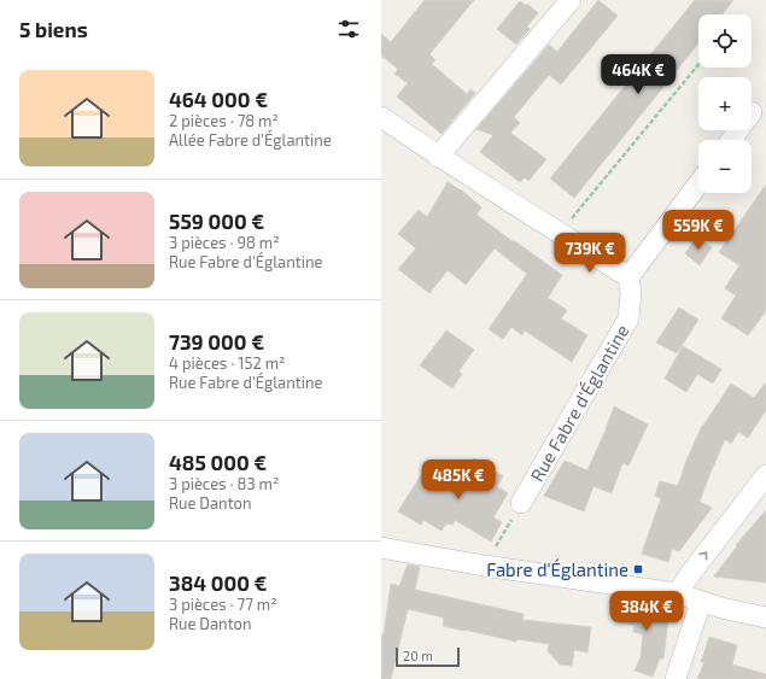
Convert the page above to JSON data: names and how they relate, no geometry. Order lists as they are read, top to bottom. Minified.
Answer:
{"streets":{"street":["Rue Fabre d'Églantine"]},"places":{"transit":["Fabre d'Églantine"]},"scale_bar":"20 m","page":{"heading":"5 biens","map_buttons":["+","−"],"price":["464K €","559K €","739K €","485K €","384K €"],"list":[{"name":"464 000 €","note":"2 pièces · 78 m² · Allée Fabre d'Églantine"},{"name":"559 000 €","note":"3 pièces · 98 m² · Rue Fabre d'Églantine"},{"name":"739 000 €","note":"4 pièces · 152 m² · Rue Fabre d'Églantine"},{"name":"485 000 €","note":"3 pièces · 83 m² · Rue Danton"},{"name":"384 000 €","note":"3 pièces · 77 m² · Rue Danton"}],"scale":"20 m"}}
